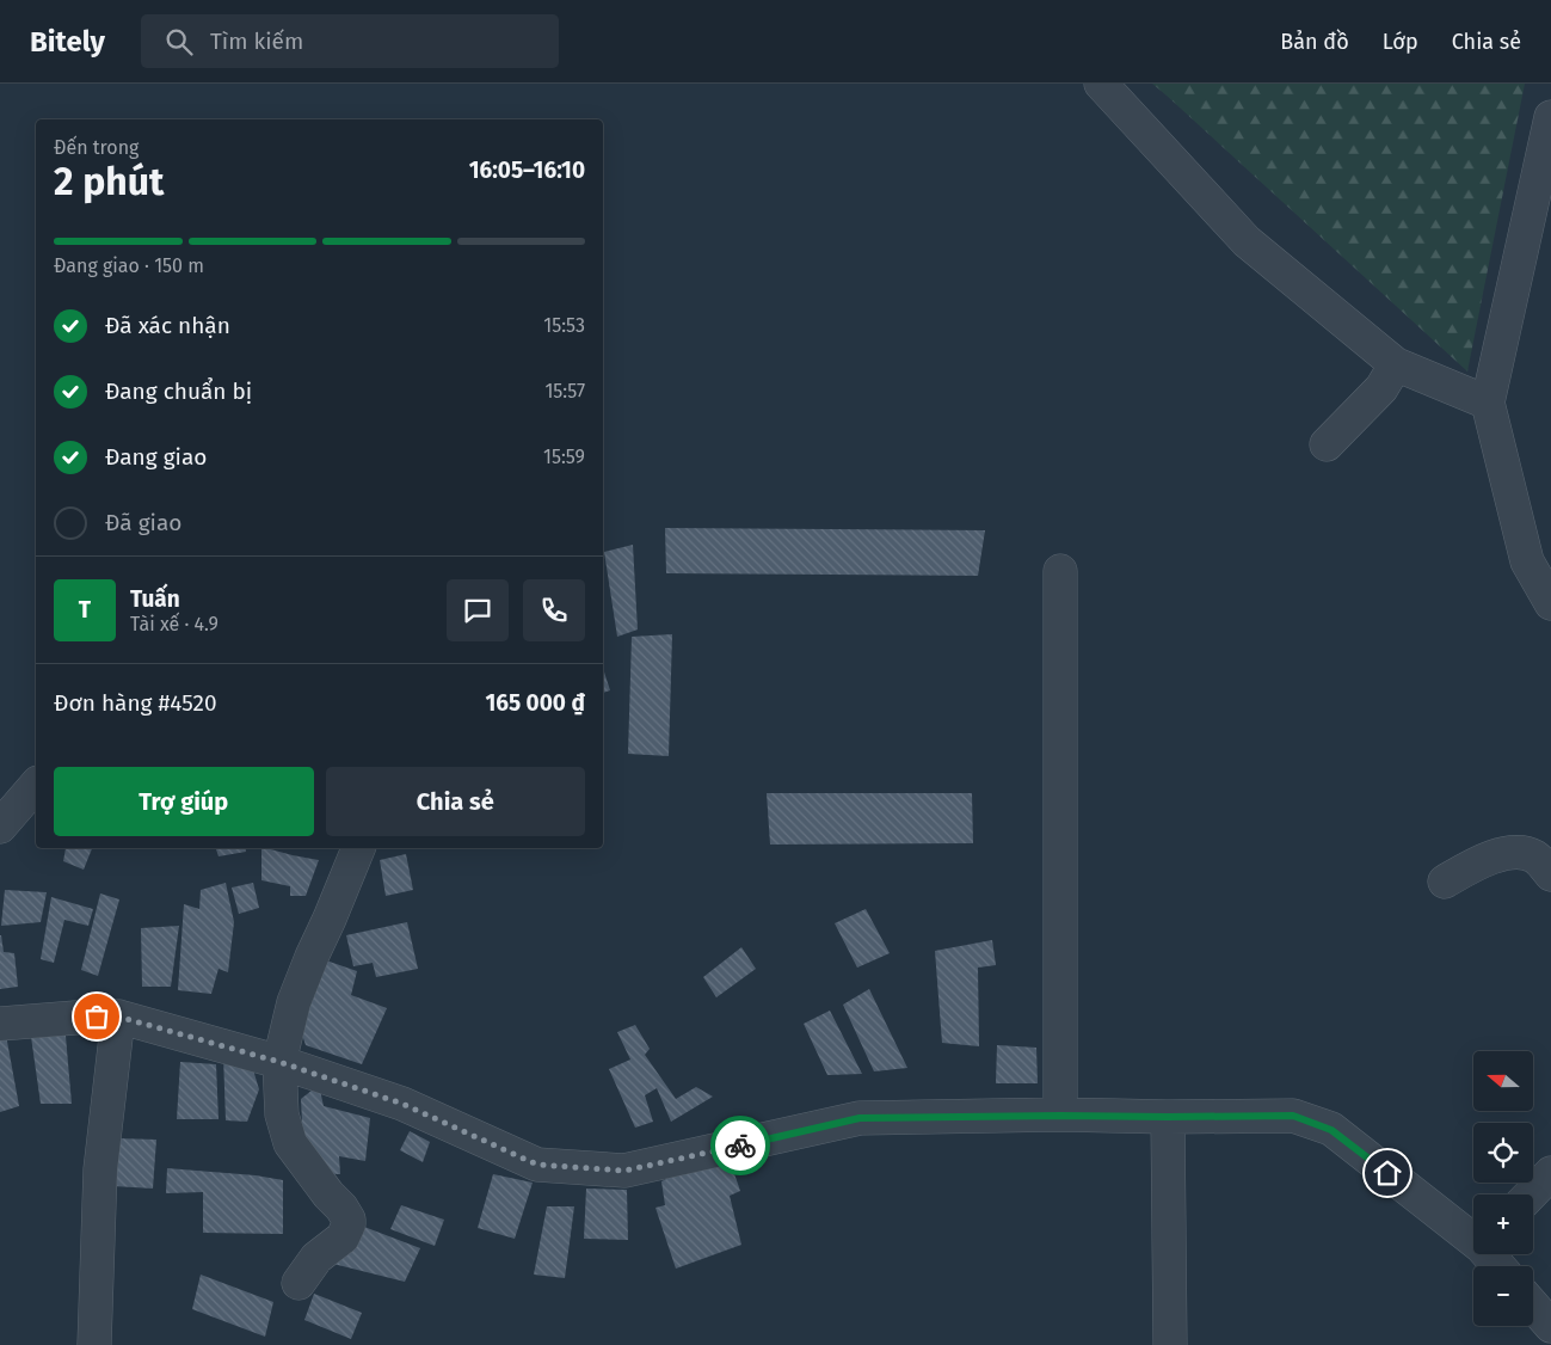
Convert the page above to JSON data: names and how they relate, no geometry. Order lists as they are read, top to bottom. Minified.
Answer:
{"north":"left","page":{"header":"Bitely","search":"Tìm kiếm","nav":["Bản đồ","Lớp","Chia sẻ"],"heading":["2 phút","Đến trong","16:05–16:10"],"panel":["Tuấn","Tài xế · 4.9","Đơn hàng #4520","165 000 ₫"],"bar":"Đang giao · 150 m","list":[["Đã xác nhận","15:53"],["Đang chuẩn bị","15:57"],["Đang giao","15:59"],"Đã giao"],"round":"T","buttons":["Trợ giúp","Chia sẻ"],"map_buttons":["+","−"]}}
